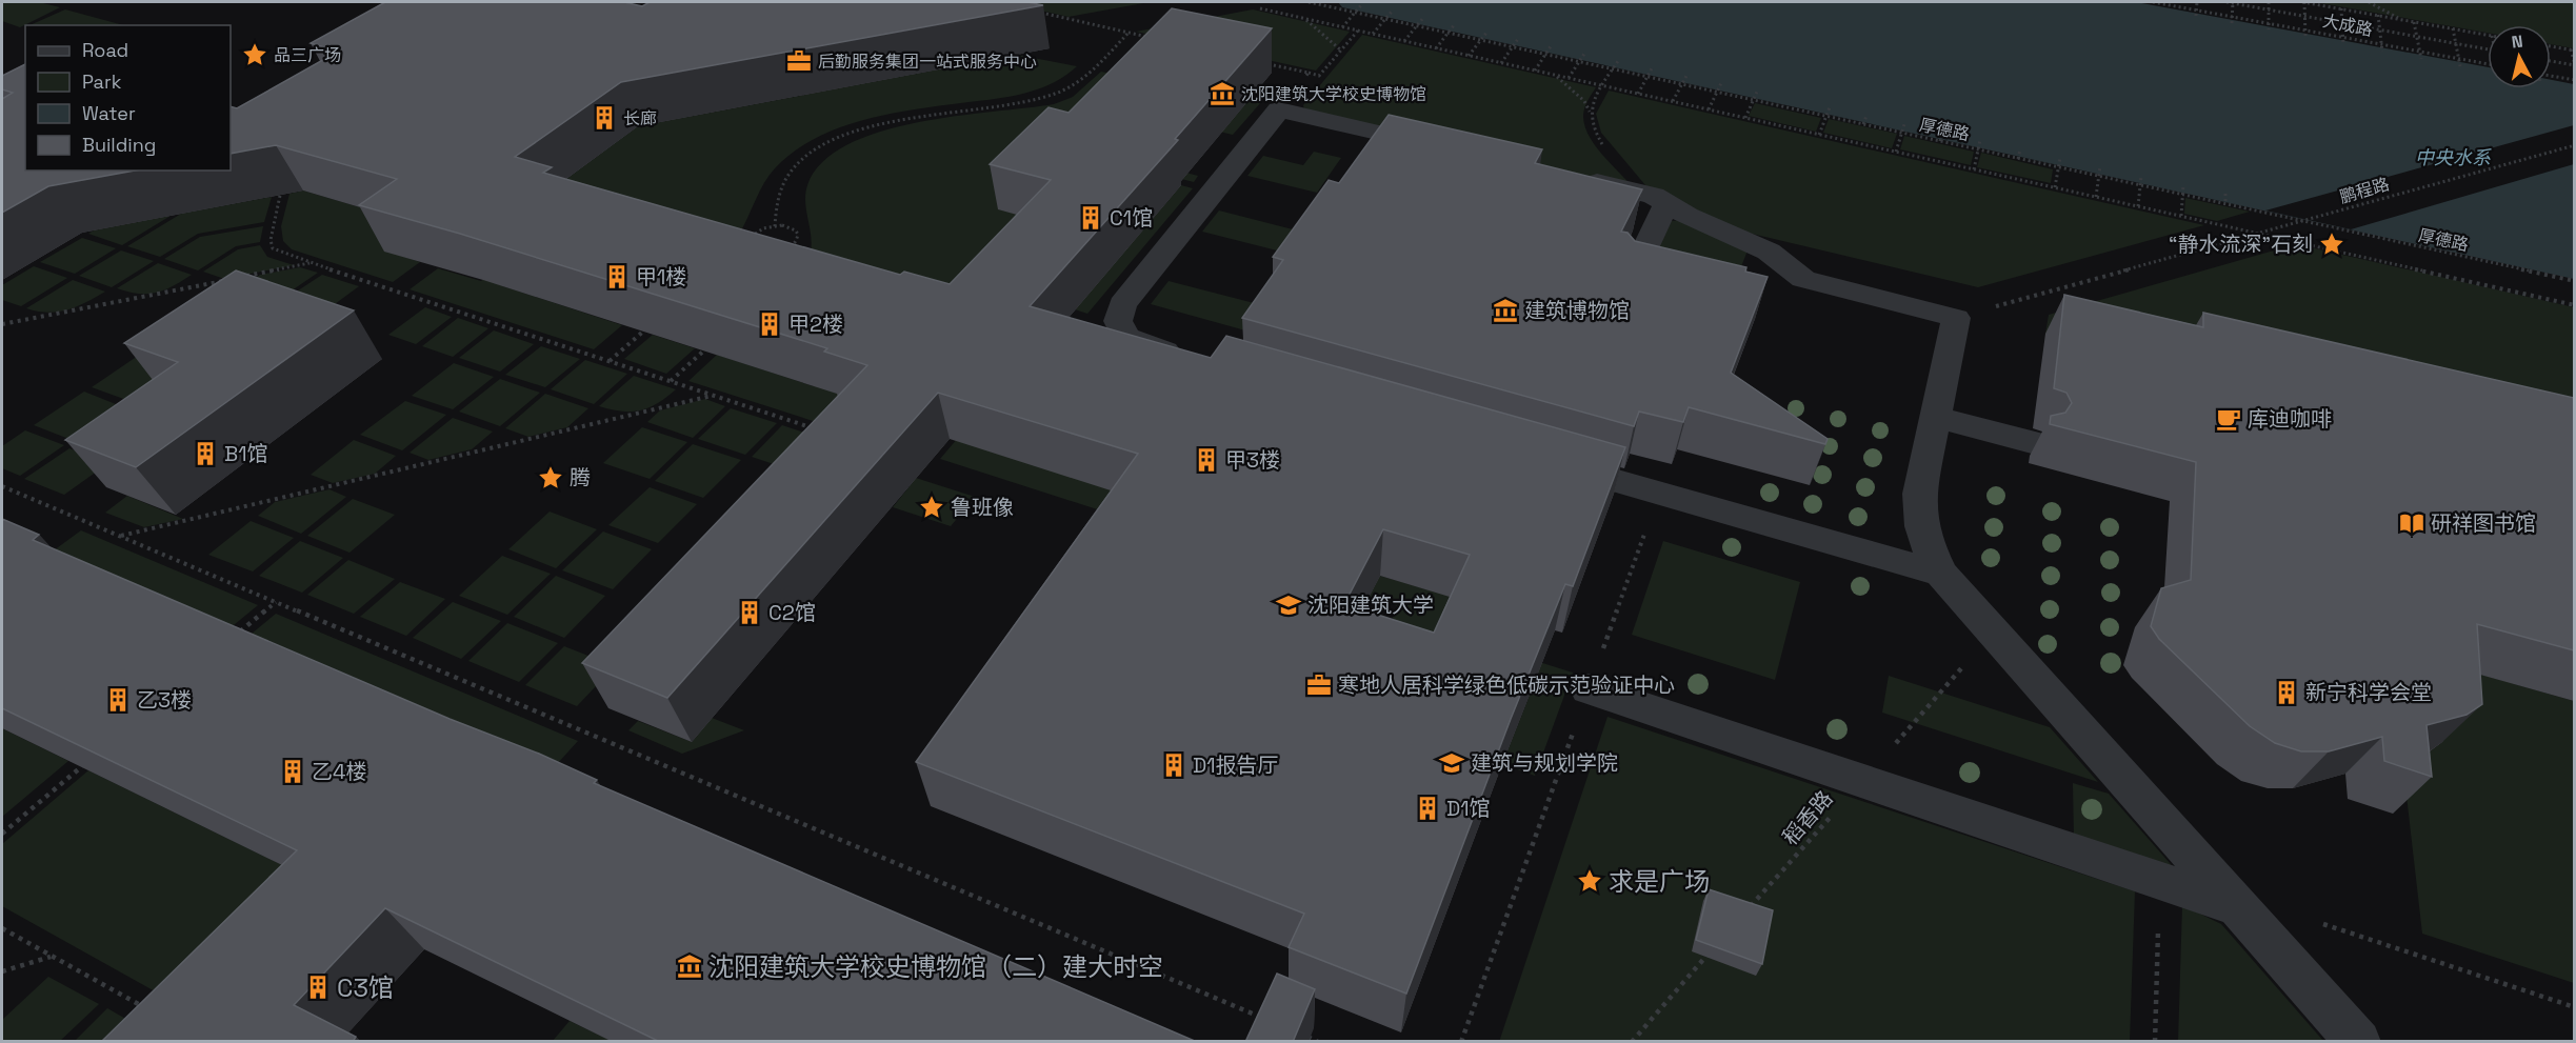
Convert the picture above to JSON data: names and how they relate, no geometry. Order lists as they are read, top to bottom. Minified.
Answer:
{"streets":{"path":["大成路","厚德路","鹏程路","稻香路"]},"crossings":[["厚德路","鹏程路"]],"water":["中央水系"],"places":{"place":["品三广场","“静水流深”石刻","腾","鲁班像","求是广场"],"office":["后勤服务集团一站式服务中心","寒地人居科学绿色低碳示范验证中心"],"museum":["沈阳建筑大学校史博物馆","建筑博物馆","沈阳建筑大学校史博物馆（二）建大时空"],"building":["长廊","C1馆","甲1楼","甲2楼","B1馆","甲3楼","C2馆","新宁科学会堂","乙3楼","D1报告厅","乙4楼","D1馆","C3馆"],"cafe":["库迪咖啡"],"library":["研祥图书馆"],"school or university":["沈阳建筑大学","建筑与规划学院"]},"legend":["Road","Park","Water","Building"],"north":"top"}
